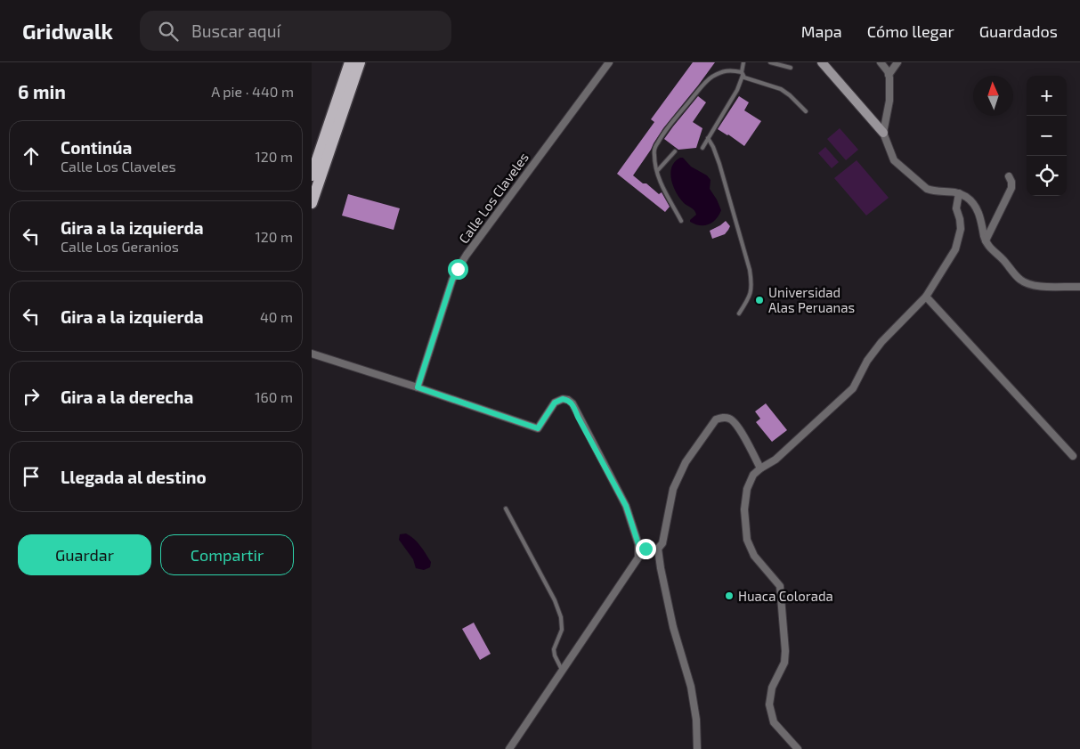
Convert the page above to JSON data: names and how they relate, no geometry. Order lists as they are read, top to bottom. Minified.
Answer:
{"streets":{"street":["Calle Los Claveles"]},"places":["Universidad Alas Peruanas","Huaca Colorada"],"north":"top","page":{"header":"Gridwalk","search":"Buscar aquí","nav":["Mapa","Cómo llegar","Guardados"],"heading":["6 min","A pie · 440 m"],"map_buttons":["+","−"],"list":[["Continúa","Calle Los Claveles","120 m"],["Gira a la izquierda","Calle Los Geranios","120 m"],["Gira a la izquierda","40 m"],["Gira a la derecha","160 m"],"Llegada al destino"],"buttons":["Guardar","Compartir"]}}
